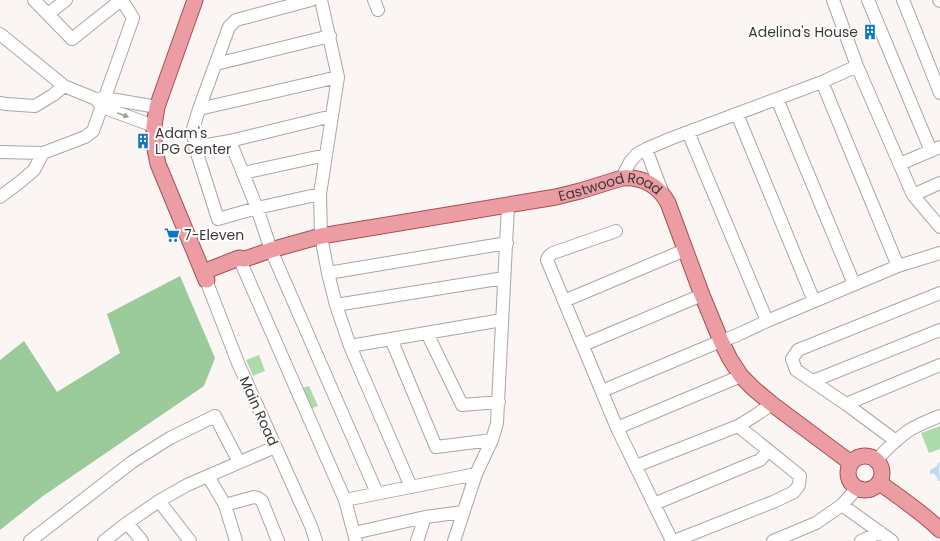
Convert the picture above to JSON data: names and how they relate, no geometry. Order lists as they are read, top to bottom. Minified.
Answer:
{"streets":{"main road":["Eastwood Road"],"street":["Main Road"]},"crossings":[["Eastwood Road","Main Road"]],"places":{"building":["Adelina's House","Adam's LPG Center"],"supermarket":["7-Eleven"]}}
